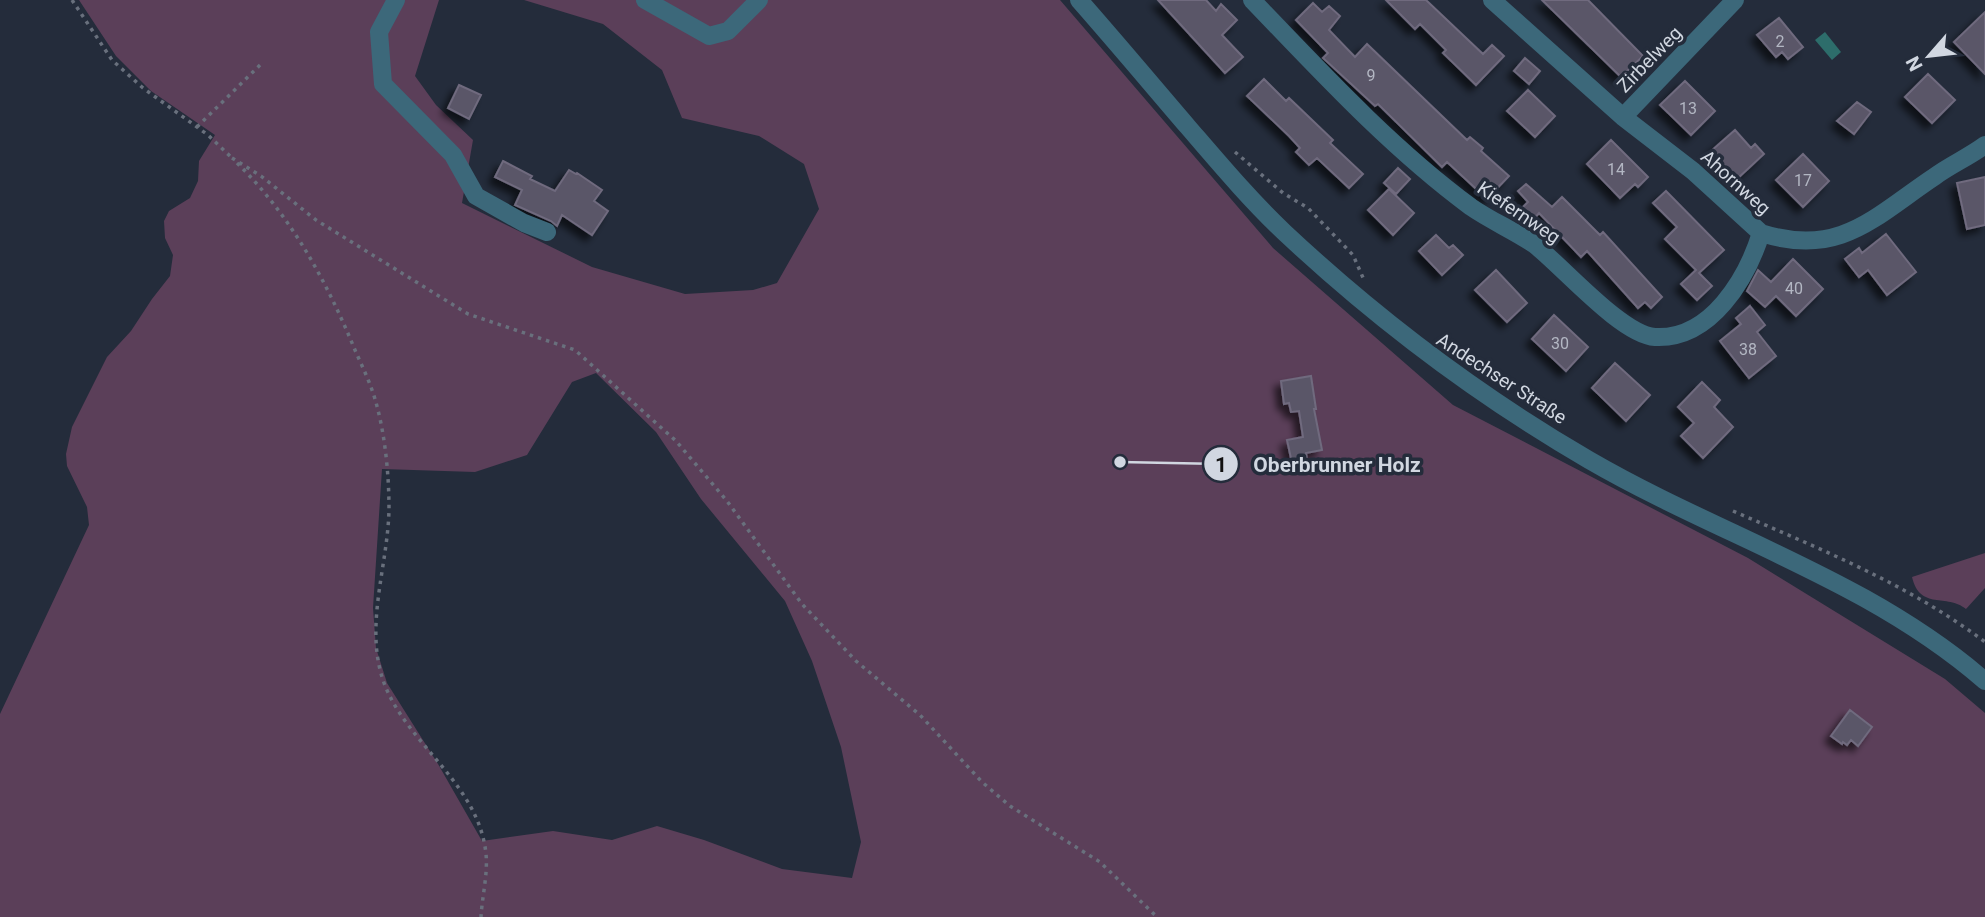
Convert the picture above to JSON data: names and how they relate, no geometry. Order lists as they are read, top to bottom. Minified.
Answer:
{"streets":{"street":["Zirbelweg","Ahornweg","Kiefernweg","Andechser Straße"]},"crossings":[["Zirbelweg","Ahornweg"],["Ahornweg","Kiefernweg"]],"places":["Oberbrunner Holz"],"house_numbers":["2","9","13","14","17","40","30","38"],"north":"bottom left"}
